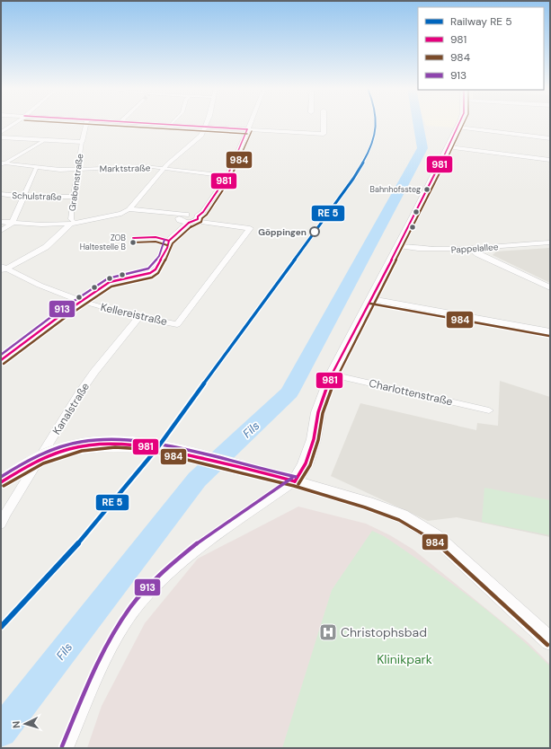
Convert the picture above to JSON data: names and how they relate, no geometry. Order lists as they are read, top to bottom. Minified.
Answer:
{"streets":{"street":["Marktstraße","Grabenstraße","Schulstraße","Pappelallee","Kellereistraße","Charlottenstraße","Kanalstraße"]},"crossings":[["Marktstraße","Grabenstraße"],["Grabenstraße","Schulstraße"],["Grabenstraße","Kellereistraße"],["Kellereistraße","Kanalstraße"]],"water":["Fils"],"parks":["Klinikpark"],"places":{"other":["Bahnhofssteg","Göppingen","ZOB Haltestelle B"],"hospital":["Christophsbad"]},"lines":["transit line 981","transit line 984","transit line 913"],"legend":["Railway RE 5","981","984","913"],"north":"left"}
